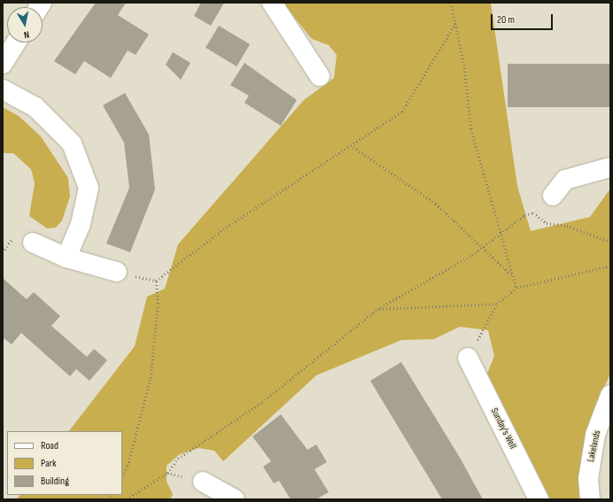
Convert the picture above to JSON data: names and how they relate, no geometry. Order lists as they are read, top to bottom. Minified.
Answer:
{"streets":{"street":["Sunday's Well","Lakelands"]},"legend":["Road","Park","Building"],"scale_bar":"20 m","north":"bottom"}
